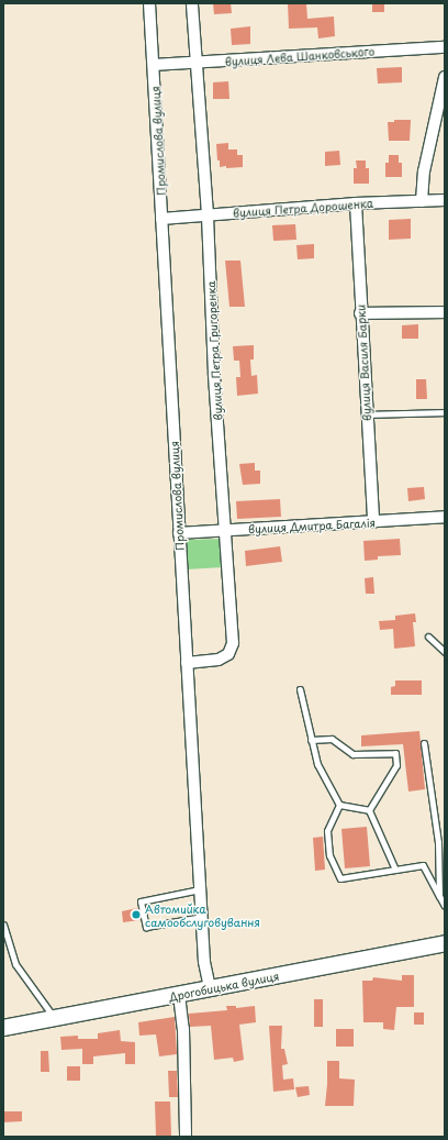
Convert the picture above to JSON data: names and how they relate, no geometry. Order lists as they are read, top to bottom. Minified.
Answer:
{"streets":{"main road":["Дрогобицька вулиця"],"street":["вулиця Лева Шанковського","Промислова вулиця","вулиця Петра Дорошенка","вулиця Петра Григоренка","вулиця Василя Барки","вулиця Дмитра Багалія"]},"crossings":[["вулиця Лева Шанковського","Промислова вулиця"],["вулиця Лева Шанковського","вулиця Петра Григоренка"],["Промислова вулиця","вулиця Петра Дорошенка"],["Промислова вулиця","вулиця Петра Григоренка"],["Промислова вулиця","вулиця Дмитра Багалія"],["Промислова вулиця","Дрогобицька вулиця"],["вулиця Петра Дорошенка","вулиця Петра Григоренка"],["вулиця Петра Дорошенка","вулиця Василя Барки"],["вулиця Петра Григоренка","вулиця Дмитра Багалія"],["вулиця Василя Барки","вулиця Дмитра Багалія"]],"places":["Автомийка самообслуговування"]}
